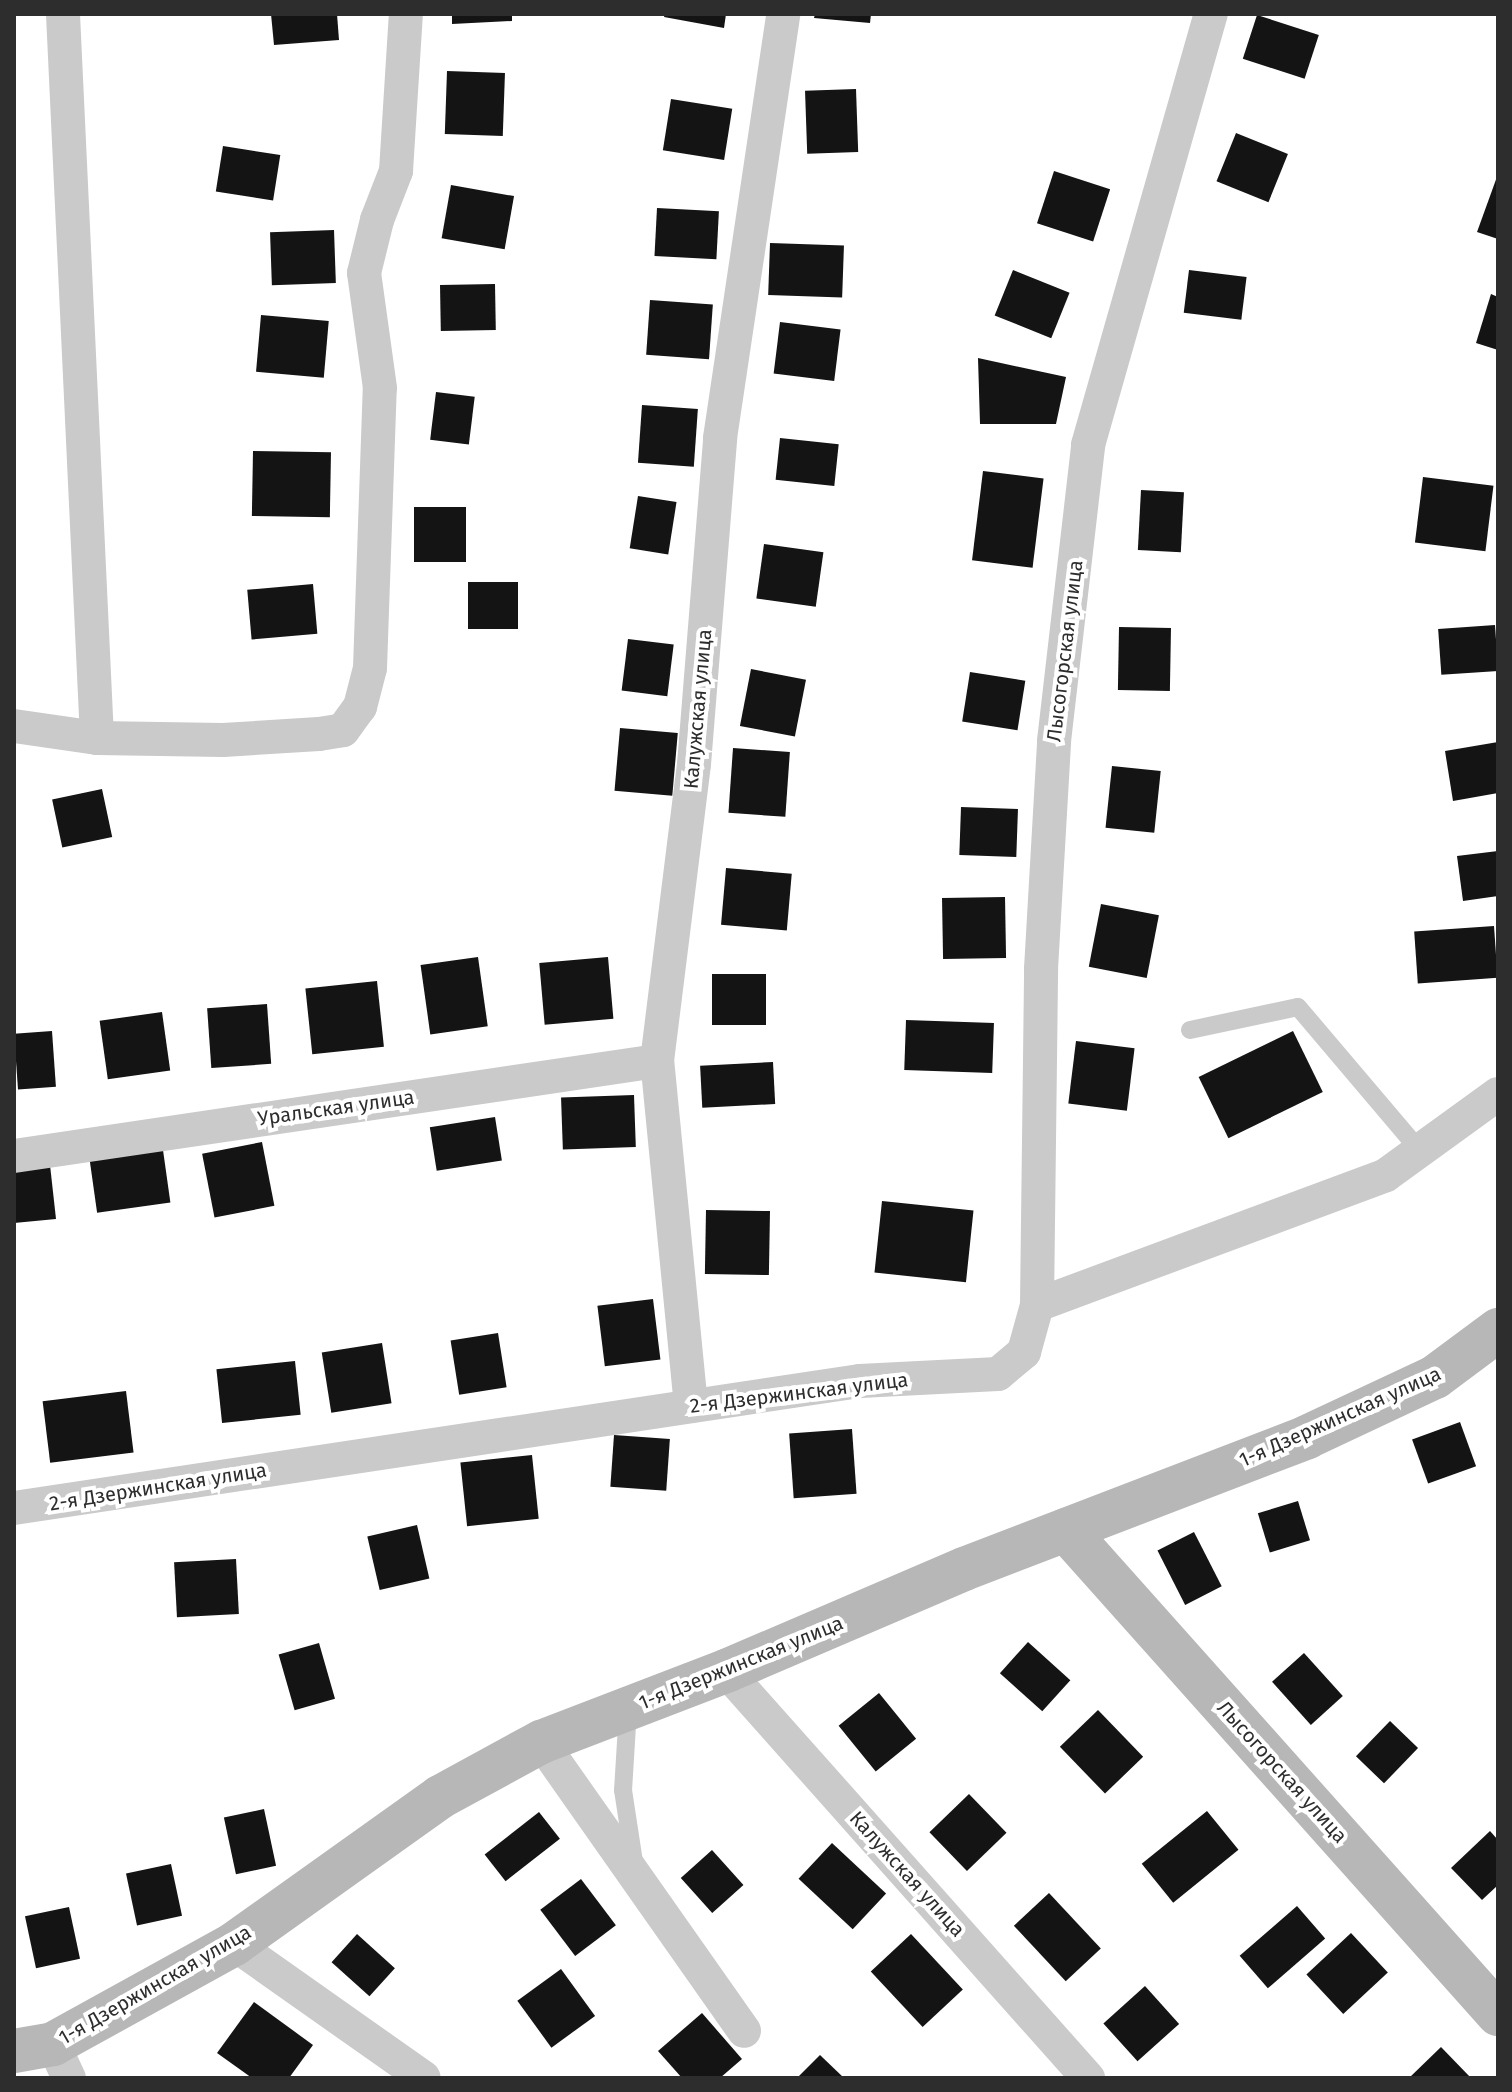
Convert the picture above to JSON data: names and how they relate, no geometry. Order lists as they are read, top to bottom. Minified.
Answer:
{"streets":{"street":["Лысогорская улица","Калужская улица","Уральская улица","2-я Дзержинская улица","1-я Дзержинская улица"]},"crossings":[["Лысогорская улица","2-я Дзержинская улица"],["Лысогорская улица","1-я Дзержинская улица"],["Калужская улица","Уральская улица"],["Калужская улица","2-я Дзержинская улица"],["Калужская улица","1-я Дзержинская улица"]]}
